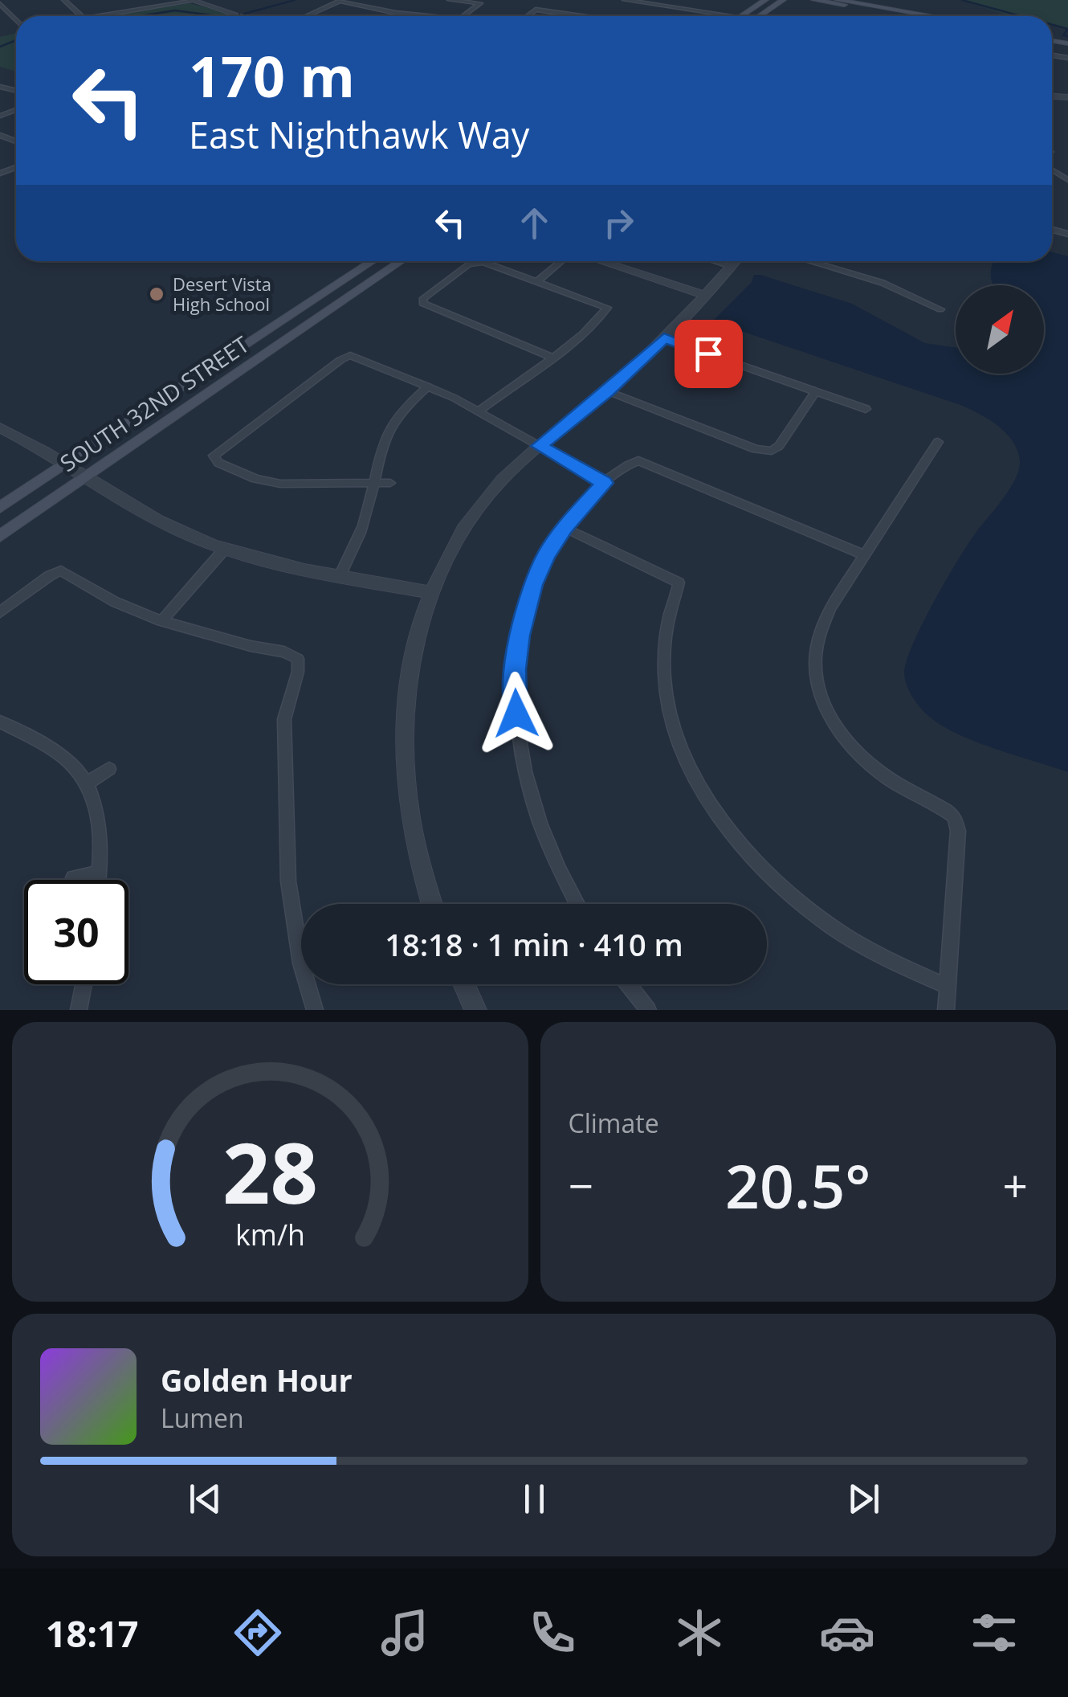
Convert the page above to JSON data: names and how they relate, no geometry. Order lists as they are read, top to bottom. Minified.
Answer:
{"streets":{"main road":["SOUTH 32ND STREET"]},"places":["Desert Vista High School"],"north":"top right","page":{"turn":["170 m","East Nighthawk Way"],"limit":"30","trip":"18:18 · 1 min · 410 m","tile":"Climate","heat":["−","20.5°","+"],"song":["Golden Hour","Lumen"],"tabs":"18:17","gauge":["28","km/h"]}}
